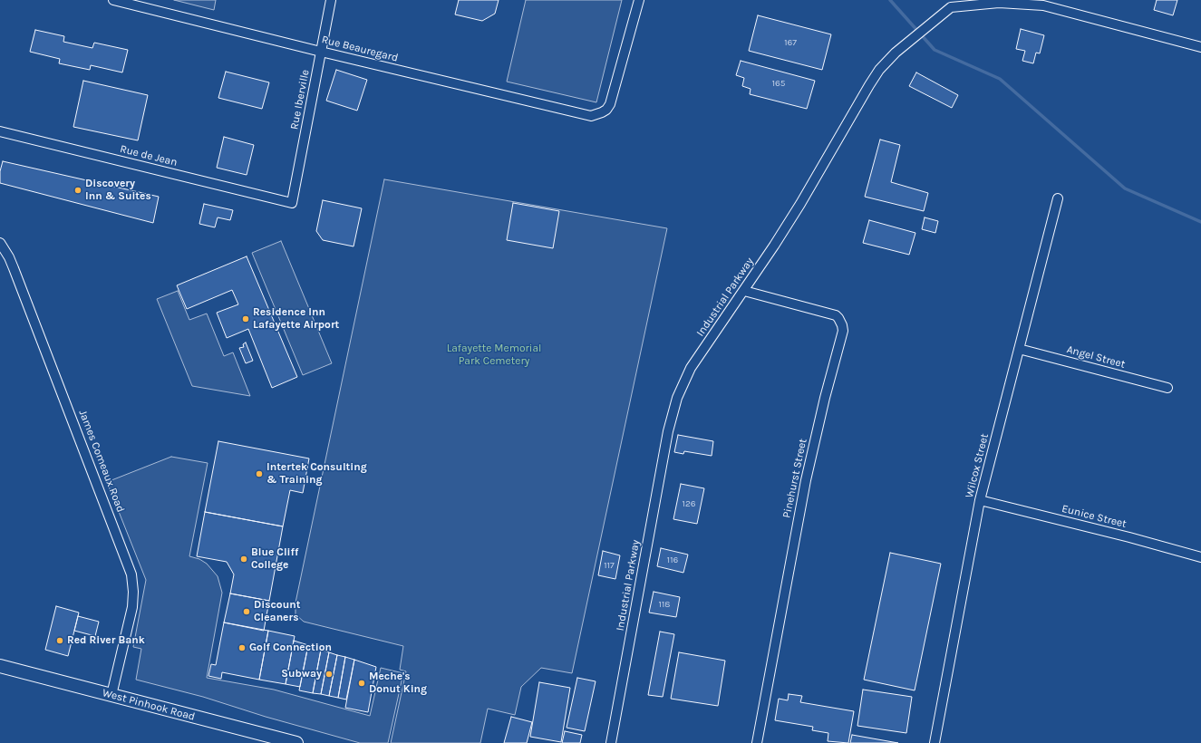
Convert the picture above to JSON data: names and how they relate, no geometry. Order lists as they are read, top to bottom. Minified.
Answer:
{"streets":{"main road":["West Pinhook Road"],"street":["Rue Beauregard","Rue Iberville","Rue de Jean","Industrial Parkway","Angel Street","James Comeaux Road","Wilcox Street","Pinehurst Street","Eunice Street"]},"crossings":[["Rue Beauregard","Rue Iberville"],["Rue Iberville","Rue de Jean"],["Industrial Parkway","Pinehurst Street"],["Angel Street","Wilcox Street"],["James Comeaux Road","West Pinhook Road"],["Wilcox Street","Eunice Street"]],"parks":["Lafayette Memorial Park Cemetery"],"places":["Discovery Inn & Suites","Residence Inn Lafayette Airport","Intertek Consulting & Training","Blue Cliff College","Discount Cleaners","Red River Bank","Golf Connection","Subway","Meche's Donut King"],"house_numbers":["167","165","126","116","117","118"]}
